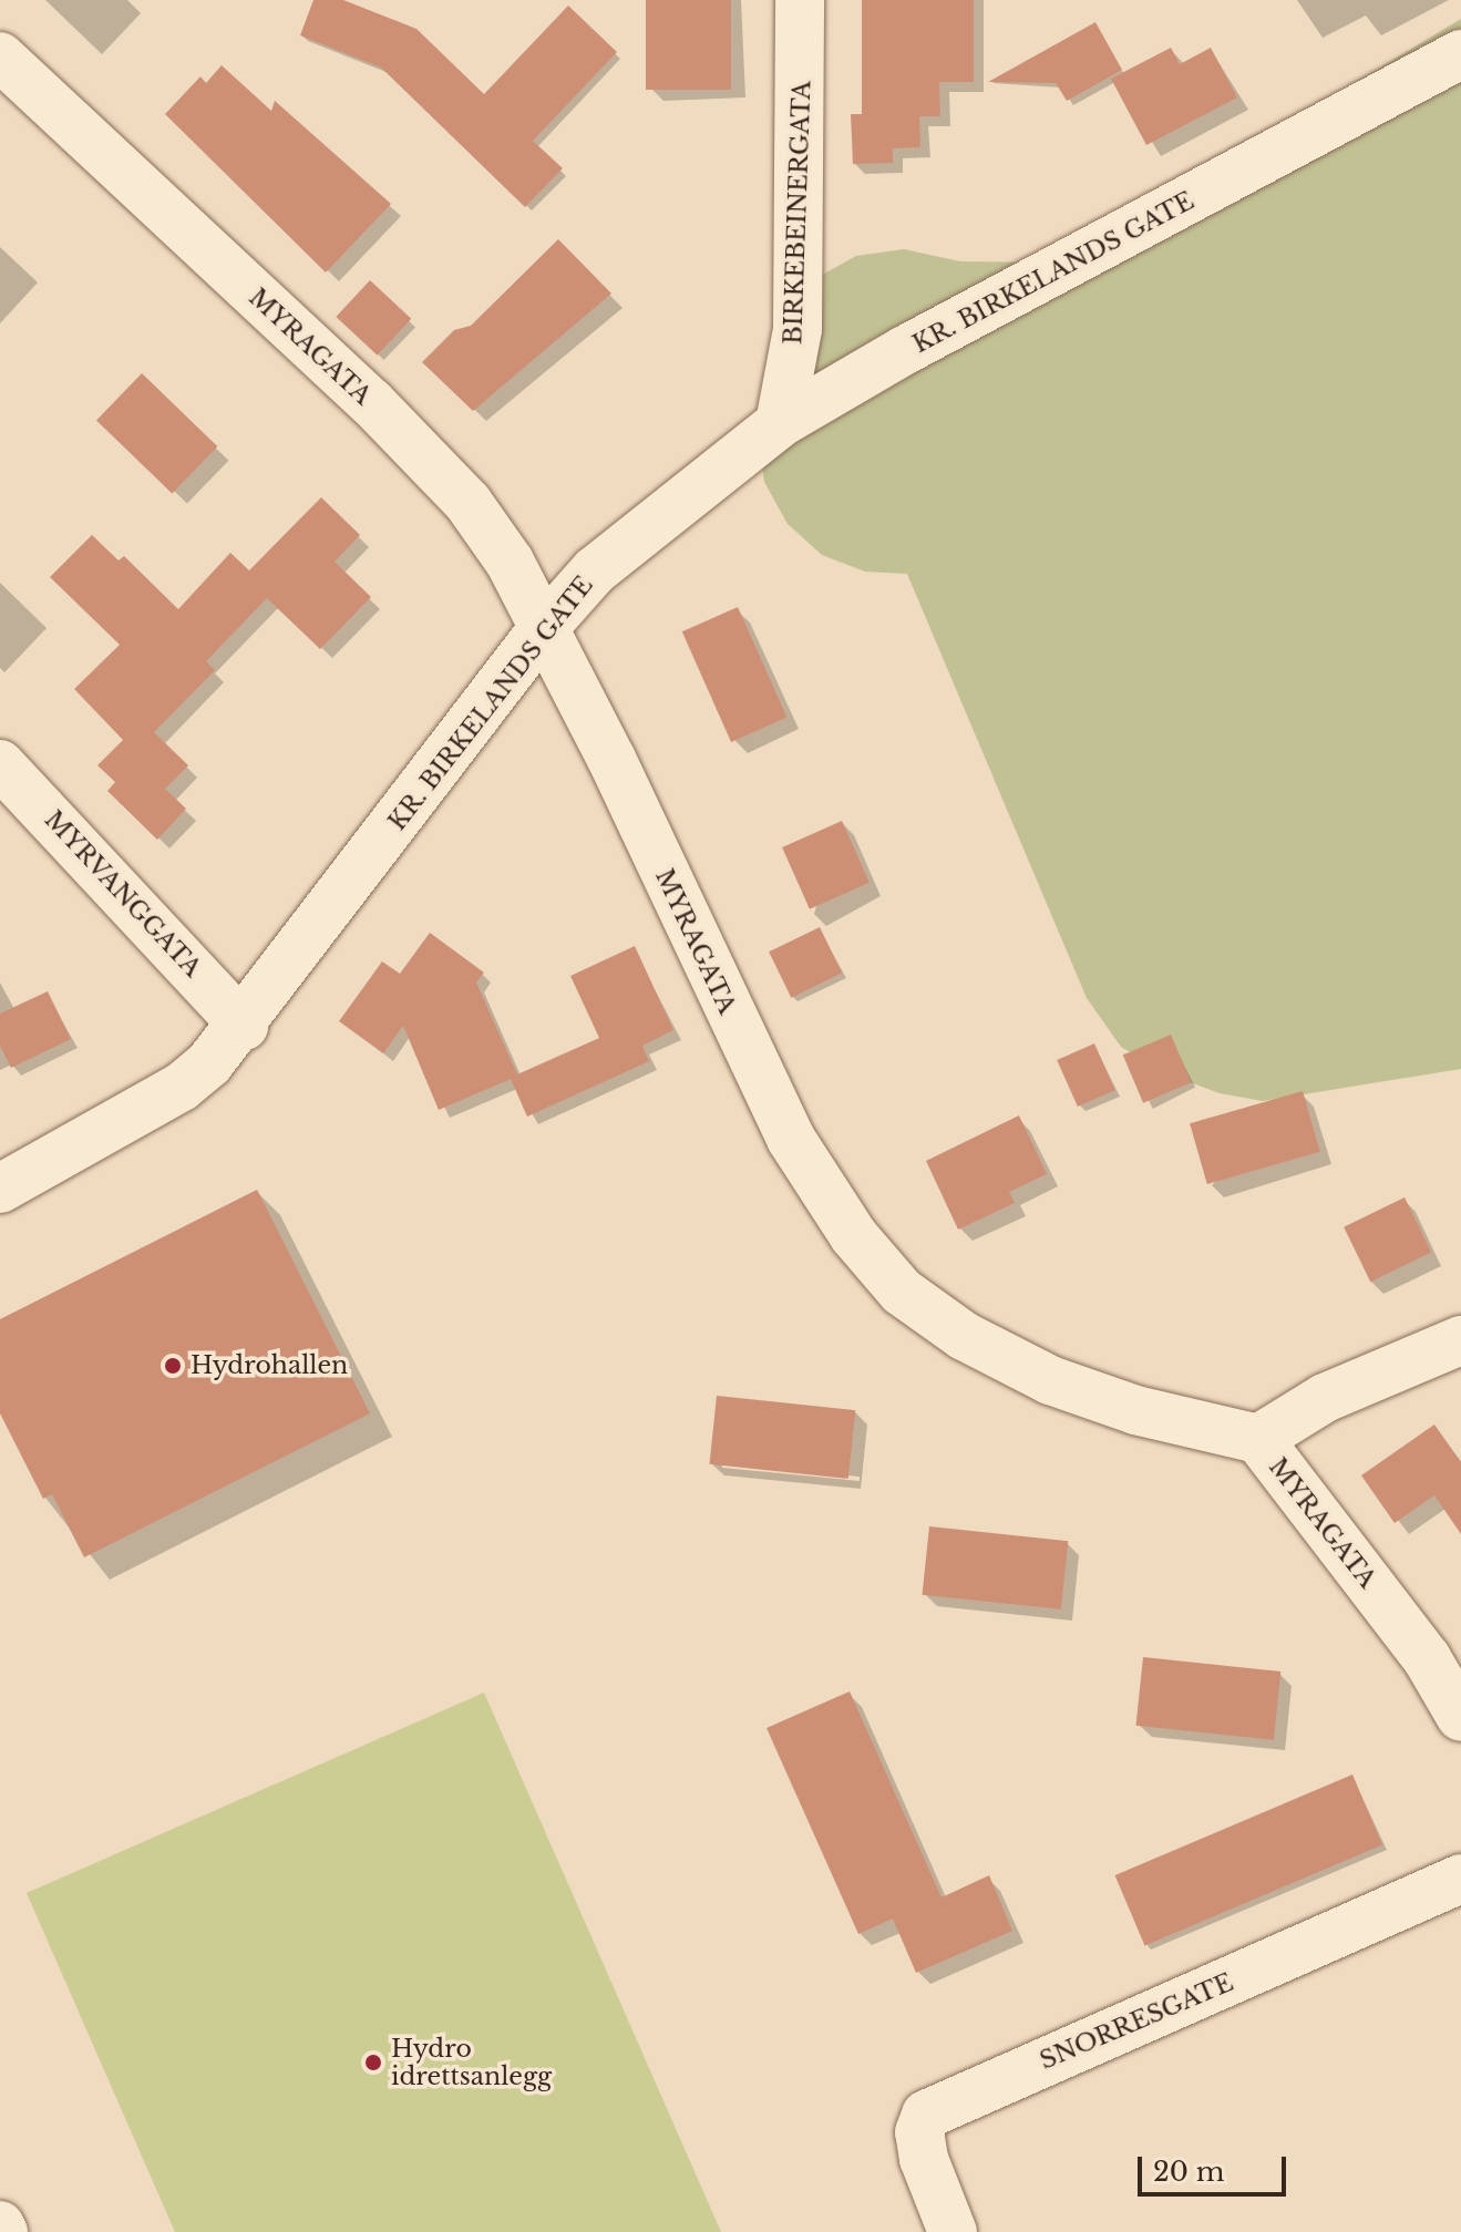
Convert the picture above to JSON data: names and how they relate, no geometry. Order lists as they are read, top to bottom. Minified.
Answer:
{"streets":{"street":["BIRKEBEINERGATA","KR. BIRKELANDS GATE","MYRAGATA","MYRVANGGATA","SNORRESGATE"]},"crossings":[["BIRKEBEINERGATA","KR. BIRKELANDS GATE"],["KR. BIRKELANDS GATE","MYRAGATA"],["KR. BIRKELANDS GATE","MYRVANGGATA"]],"places":["Hydrohallen","Hydro idrettsanlegg"],"scale_bar":"20 m"}
